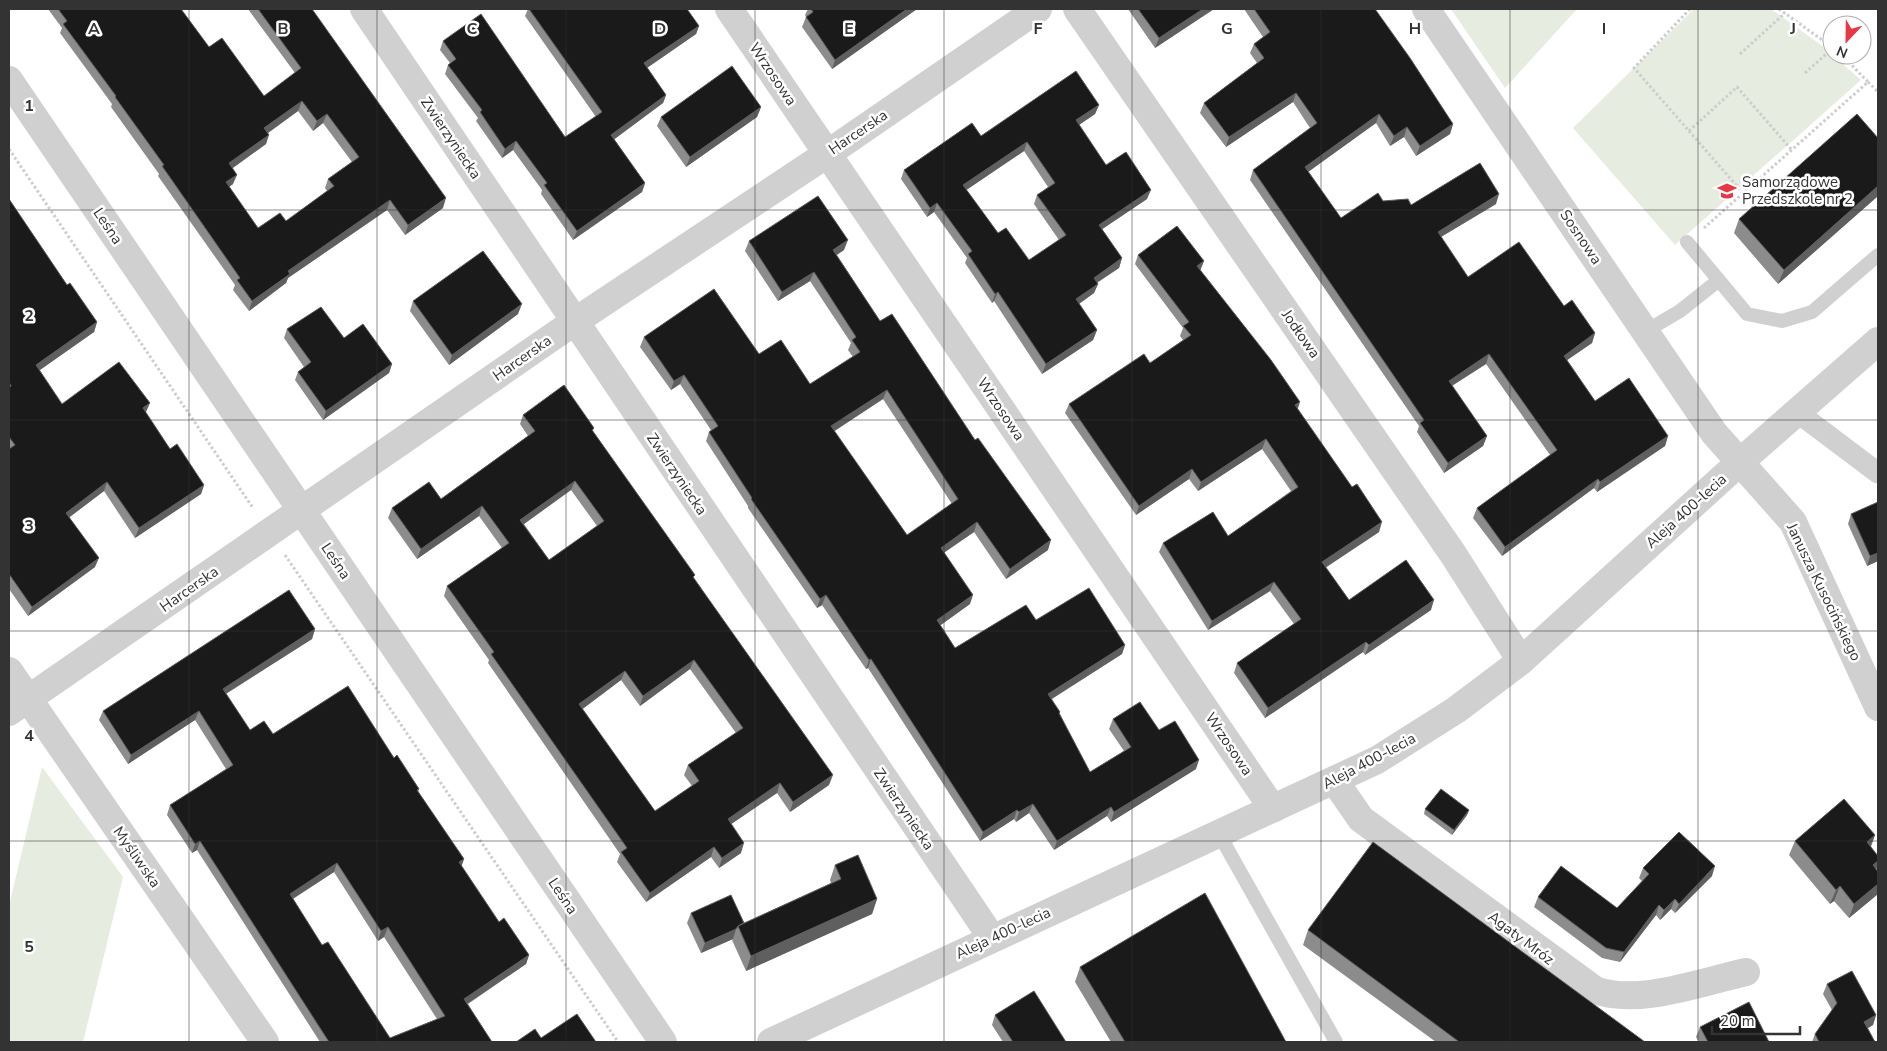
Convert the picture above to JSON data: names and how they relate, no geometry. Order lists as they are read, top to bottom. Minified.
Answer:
{"streets":{"street":["Wrzosowa","Harcerska","Zwierzyniecka","Leśna","Sosnowa","Jodłowa","Aleja 400-lecia","Janusza Kusocińskiego","Myśliwska","Agaty Mróz"]},"crossings":[["Wrzosowa","Harcerska"],["Wrzosowa","Aleja 400-lecia"],["Harcerska","Zwierzyniecka"],["Harcerska","Leśna"],["Harcerska","Myśliwska"],["Zwierzyniecka","Aleja 400-lecia"],["Sosnowa","Aleja 400-lecia"],["Sosnowa","Janusza Kusocińskiego"],["Jodłowa","Aleja 400-lecia"],["Aleja 400-lecia","Janusza Kusocińskiego"],["Aleja 400-lecia","Agaty Mróz"]],"places":{"school or university":["Samorządowe Przedszkole nr 2"]},"scale_bar":"20 m","north":"bottom","grid":{"columns":["A","B","C","D","E","F","G","H","I","J"],"rows":["1","2","3","4","5"]}}
